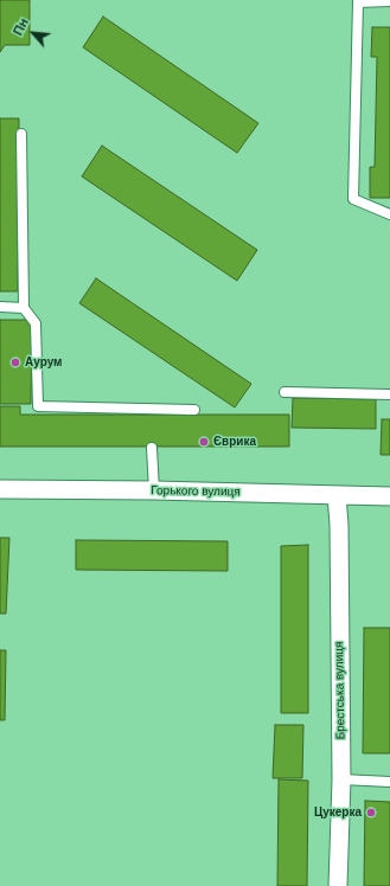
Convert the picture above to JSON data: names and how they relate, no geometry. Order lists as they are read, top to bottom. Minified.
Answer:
{"streets":{"street":["Горького вулиця","Брестська вулиця"]},"crossings":[["Горького вулиця","Брестська вулиця"]],"places":["Аурум","Єврика","Цукерка"],"north":"top left"}
